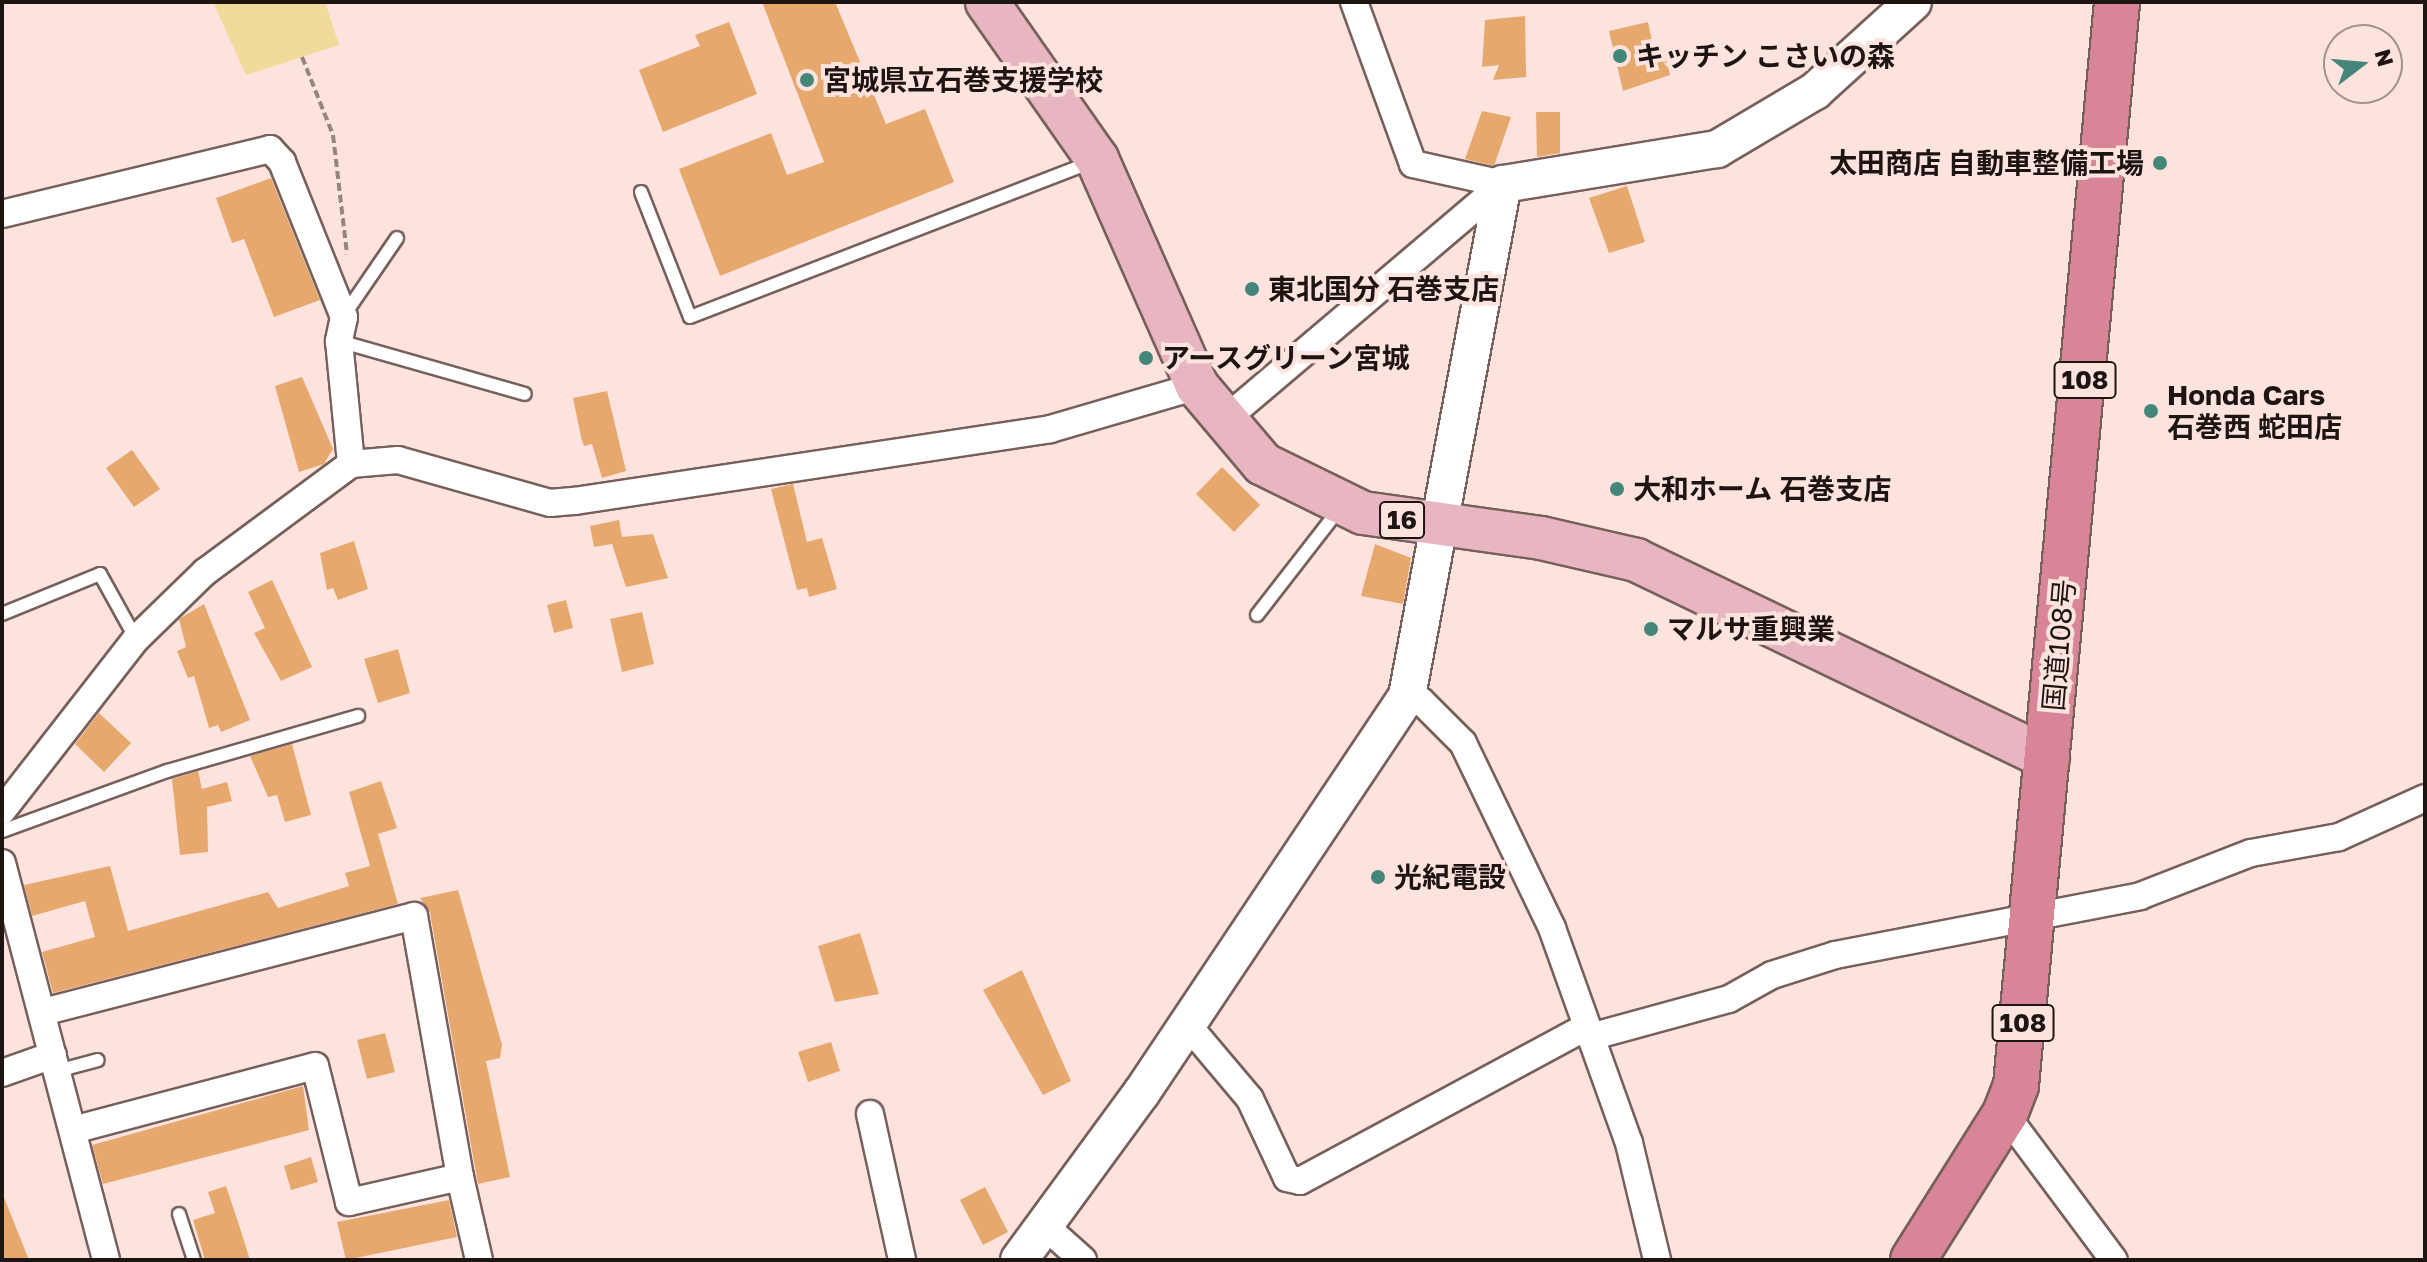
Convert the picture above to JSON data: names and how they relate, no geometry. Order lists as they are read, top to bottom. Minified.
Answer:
{"streets":{"highway":["108","国道108号"],"main road":["16"]},"crossings":[["16","国道108号"]],"places":["キッチン こさいの森","宮城県立石巻支援学校","太田商店 自動車整備工場","東北国分 石巻支店","アースグリーン宮城","Honda Cars 石巻西 蛇田店","大和ホーム 石巻支店","マルサ重興業","光紀電設"],"north":"right"}
